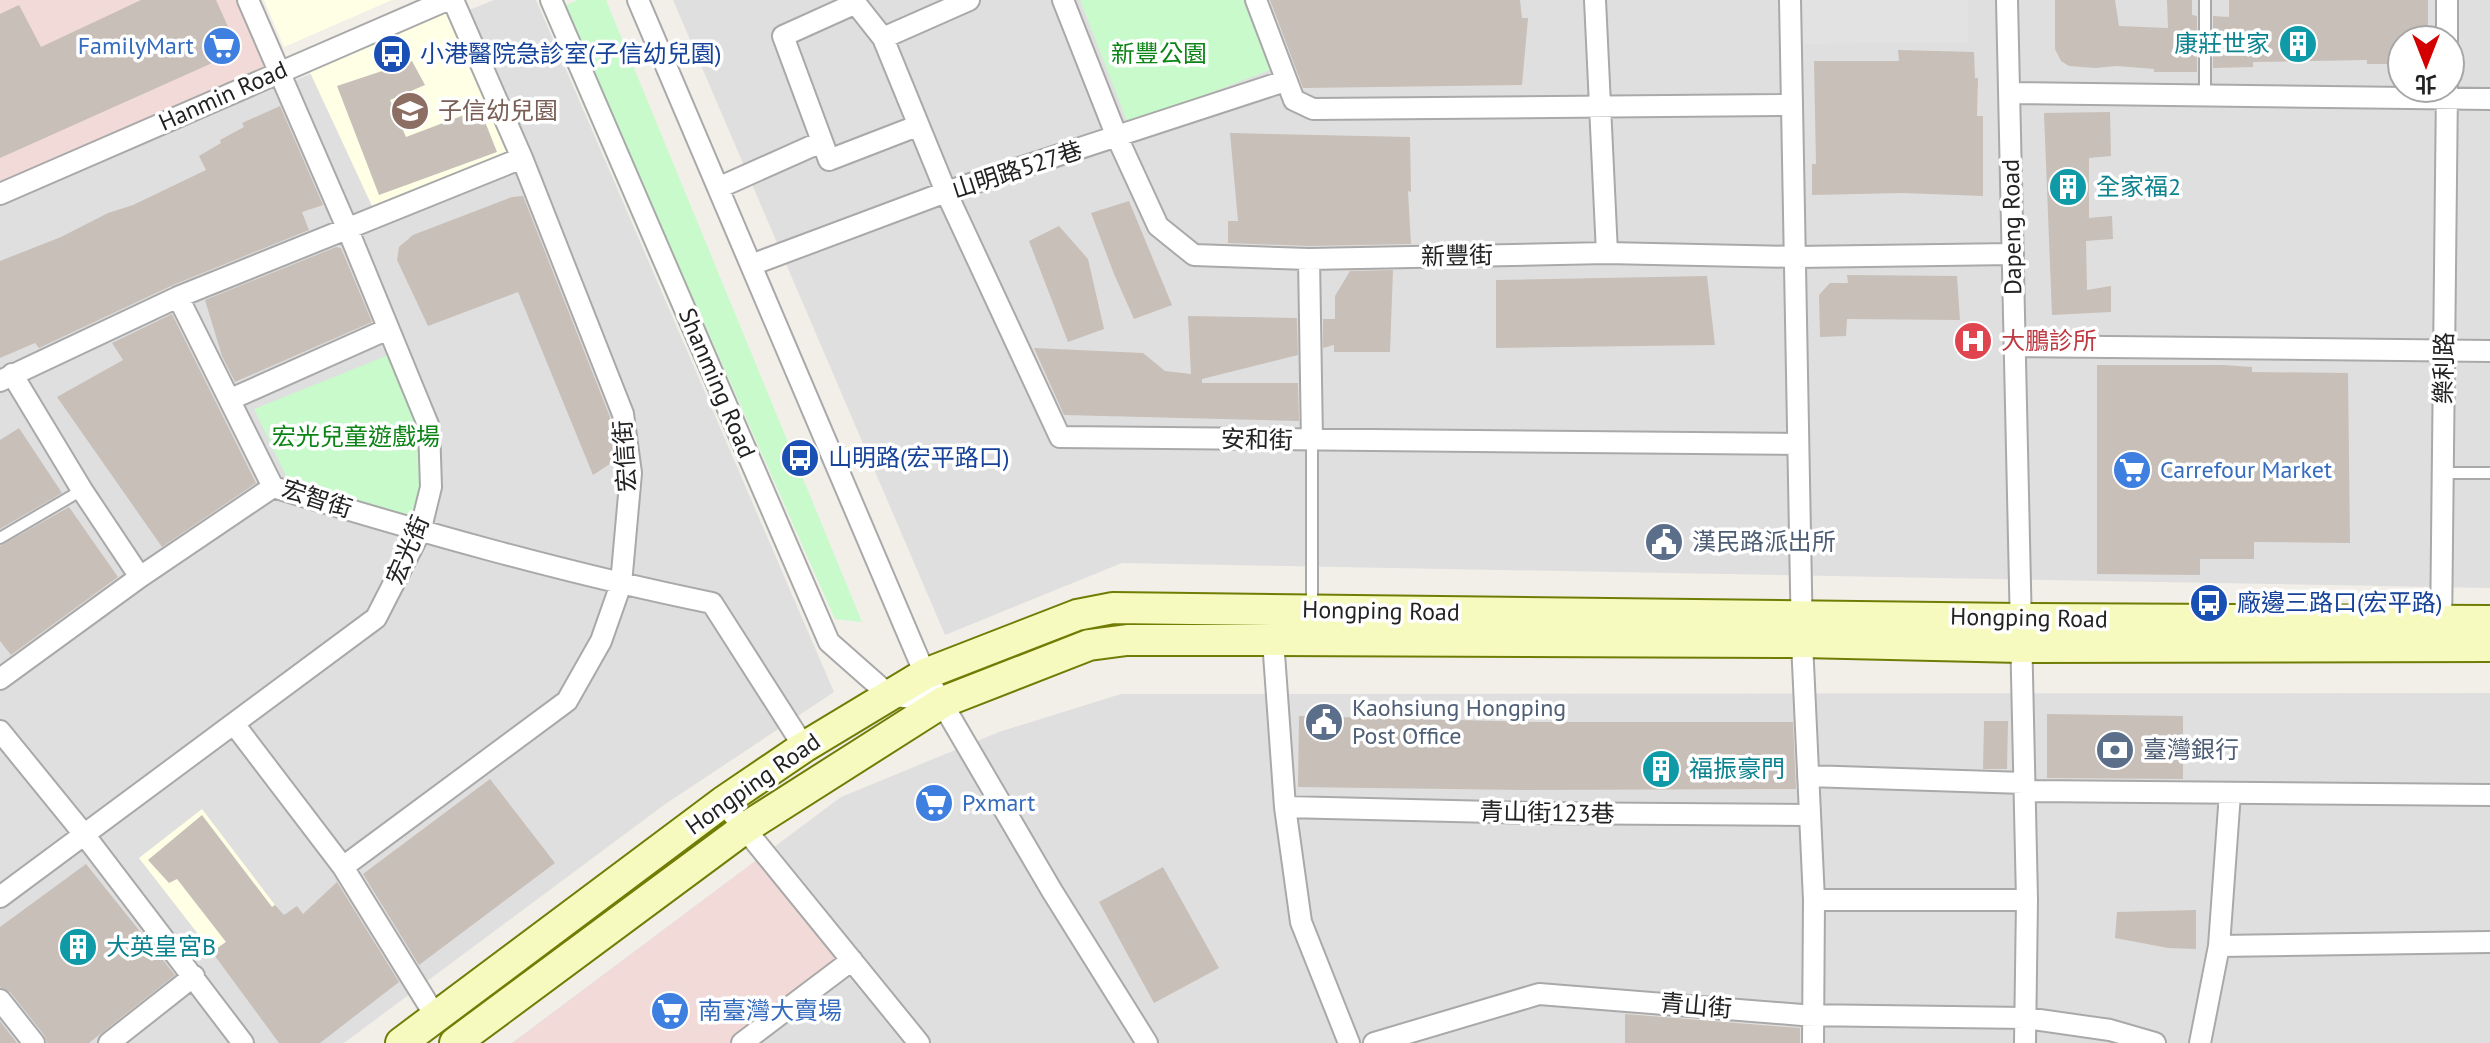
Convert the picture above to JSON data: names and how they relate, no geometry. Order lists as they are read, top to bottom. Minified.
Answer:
{"streets":{"street":["Hanmin Road","山明路527巷","Dapeng Road","新豐街","樂利路","Shanming Road","安和街","宏信街","宏智街","宏光街","Hongping Road","青山街123巷","青山街"]},"crossings":[["Hanmin Road","宏信街"],["Hanmin Road","宏光街"],["山明路527巷","新豐街"],["山明路527巷","安和街"],["Dapeng Road","新豐街"],["Dapeng Road","Hongping Road"],["Dapeng Road","青山街"],["樂利路","Hongping Road"],["Shanming Road","Hongping Road"],["宏信街","宏智街"],["宏智街","宏光街"],["宏智街","Hongping Road"]],"parks":["新豐公園","宏光兒童遊戲場"],"places":{"building":["康莊世家","全家福2","福振豪門","大英皇宮B"],"supermarket":["FamilyMart","Carrefour Market","Pxmart","南臺灣大賣場"],"bus stop":["小港醫院急診室(子信幼兒園)","山明路(宏平路口)","廠邊三路口(宏平路)"],"school or university":["子信幼兒園"],"hospital":["大鵬診所"],"public building":["漢民路派出所","Kaohsiung Hongping Post Office"],"bank":["臺灣銀行"]},"north":"bottom"}
